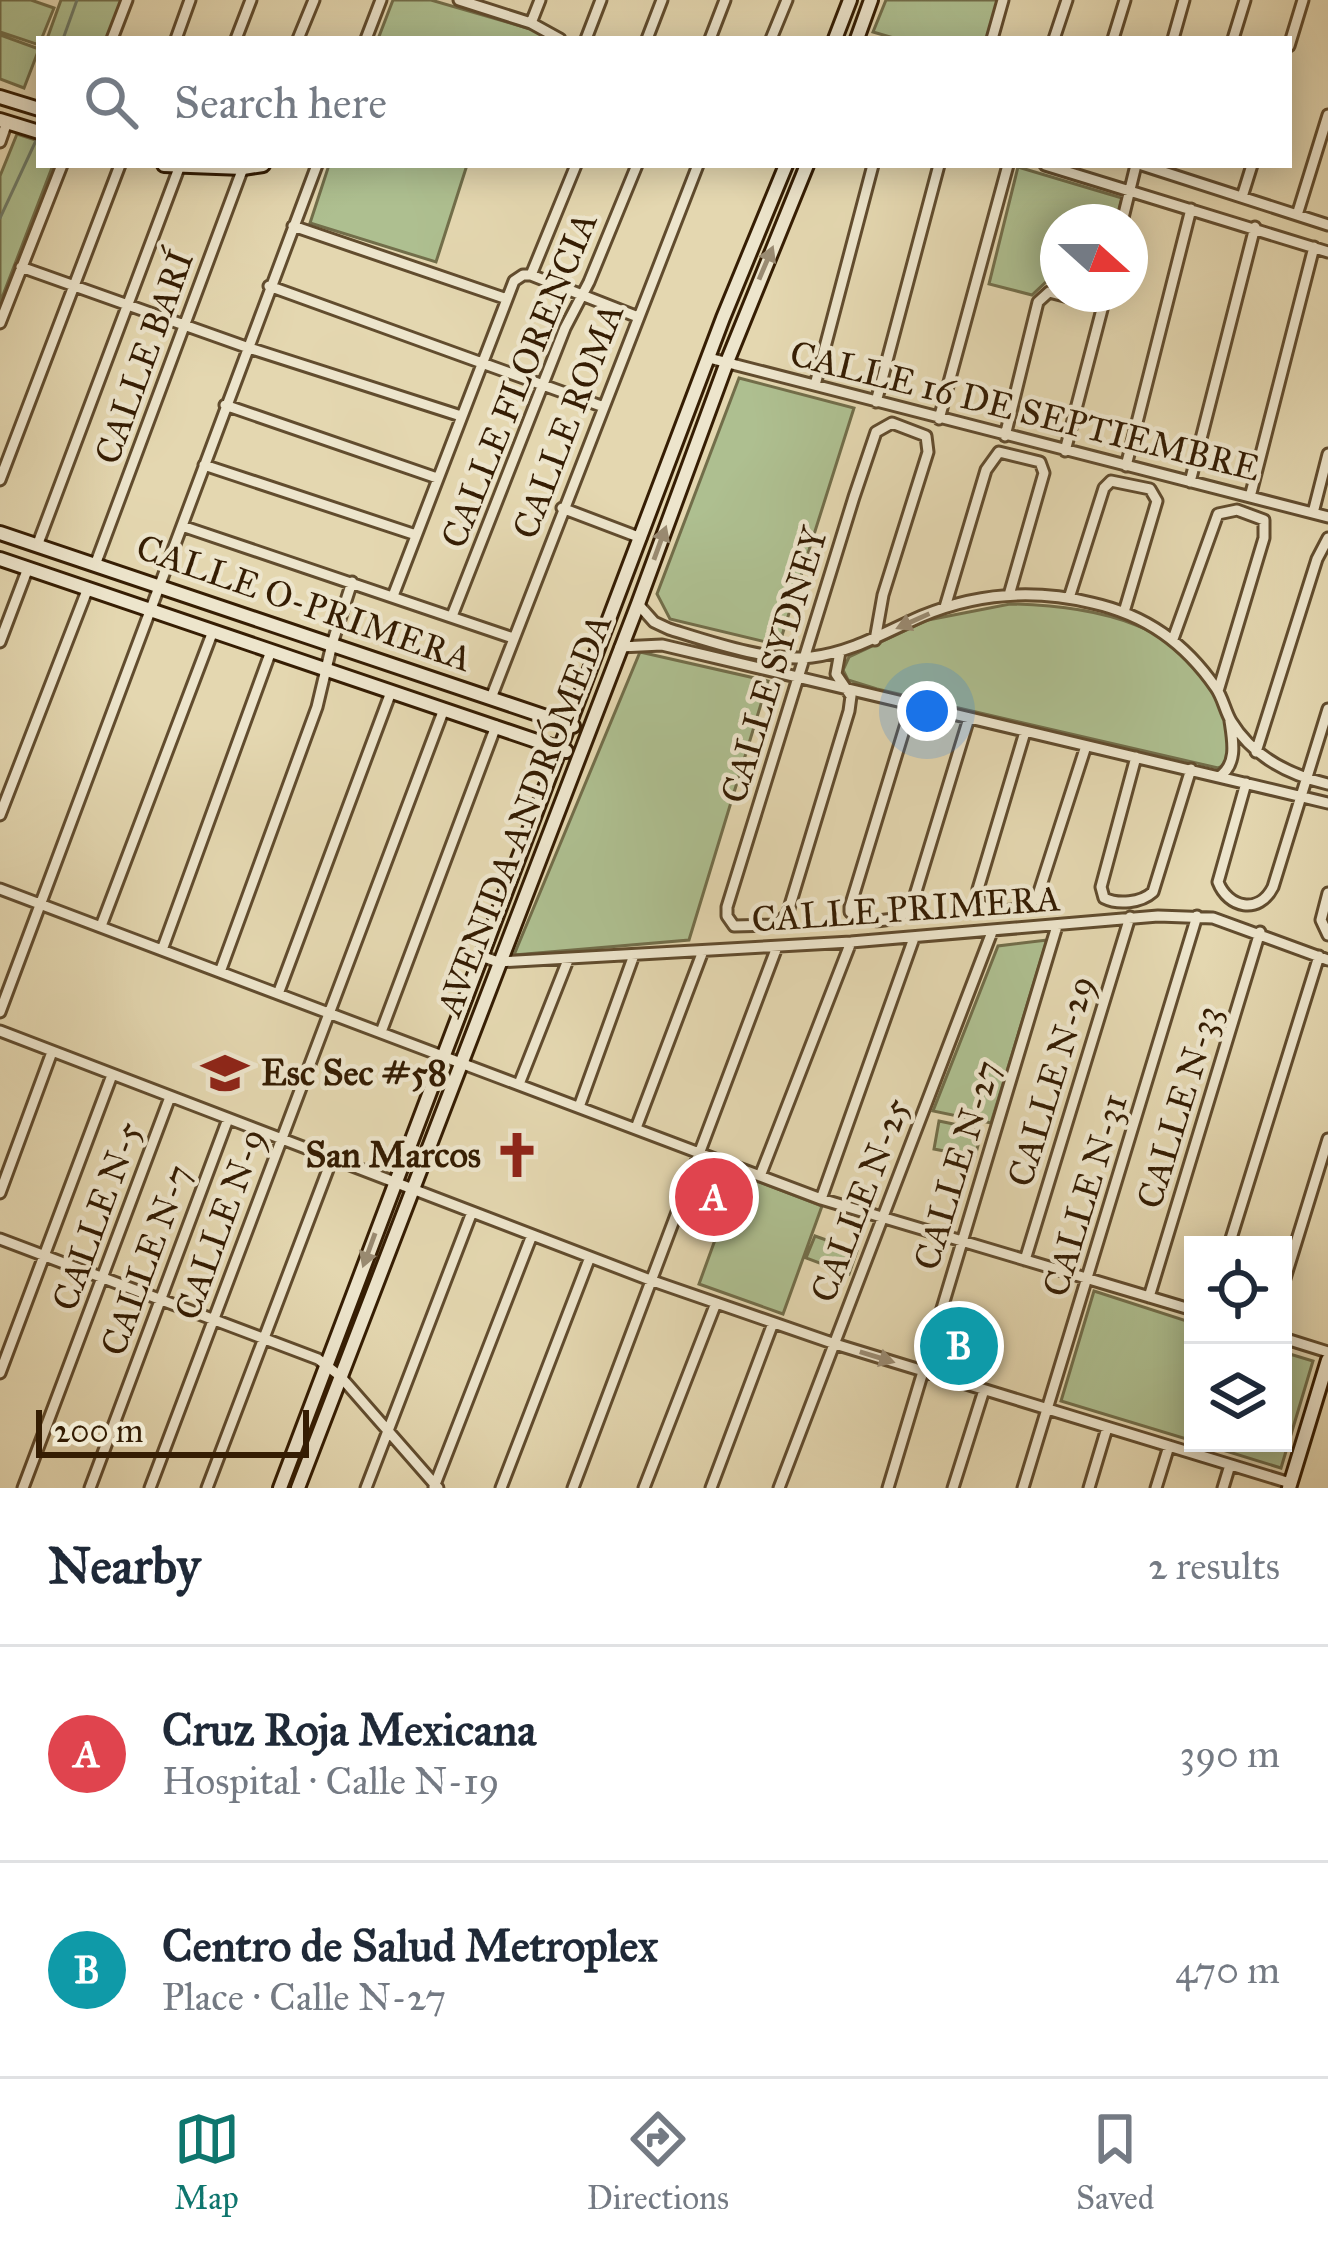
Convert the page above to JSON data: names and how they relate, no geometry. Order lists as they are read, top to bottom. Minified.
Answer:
{"streets":{"street":["CALLE BARÍ","CALLE FLORENCIA","CALLE 16 DE SEPTIEMBRE","CALLE ROMA","CALLE O-PRIMERA","CALLE SYDNEY","AVENIDA ANDRÓMEDA","CALLE PRIMERA","CALLE N-29","CALLE N-33","CALLE N-27","CALLE N-31","CALLE N-25","CALLE N-5","CALLE N-9","CALLE N-7"]},"crossings":[["CALLE BARÍ","CALLE O-PRIMERA"],["CALLE 16 DE SEPTIEMBRE","AVENIDA ANDRÓMEDA"],["CALLE ROMA","CALLE O-PRIMERA"],["CALLE O-PRIMERA","AVENIDA ANDRÓMEDA"],["CALLE O-PRIMERA","CALLE N-9"],["AVENIDA ANDRÓMEDA","CALLE PRIMERA"],["CALLE PRIMERA","CALLE N-29"],["CALLE PRIMERA","CALLE N-33"],["CALLE PRIMERA","CALLE N-27"],["CALLE PRIMERA","CALLE N-31"],["CALLE PRIMERA","CALLE N-25"]],"places":{"school or university":["Esc Sec #58"],"church":["San Marcos"]},"scale_bar":"200 m","north":"right","page":{"search":"Search here","pins":["A","B"],"scale":"200 m","heading":["Nearby","2 results"],"list":[{"mark":"A","name":"Cruz Roja Mexicana","note":"Hospital · Calle N-19","value":"390 m"},{"mark":"B","name":"Centro de Salud Metroplex","note":"Place · Calle N-27","value":"470 m"}],"nav":["Map","Directions","Saved"]}}
